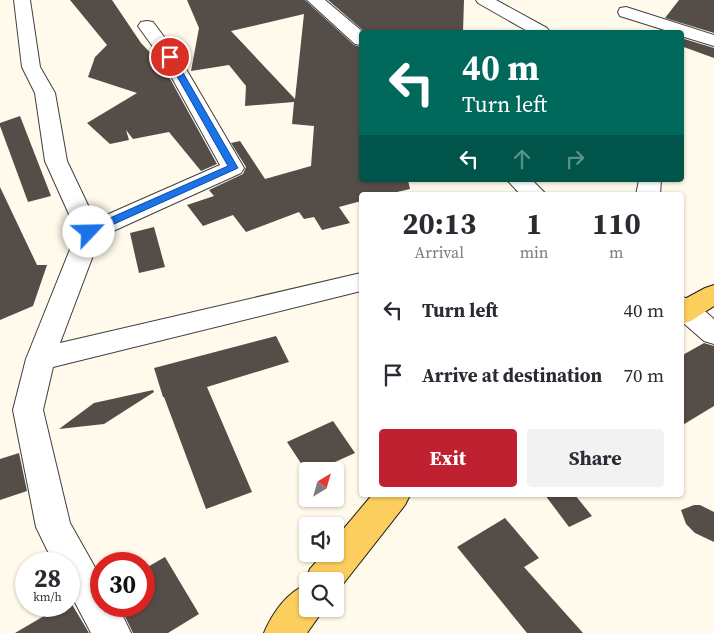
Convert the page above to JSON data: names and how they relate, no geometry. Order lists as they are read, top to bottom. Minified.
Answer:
{"north":"top right","page":{"turn":["40 m","Turn left"],"eta":["20:13","Arrival","1","min","110","m"],"list":[{"name":"Turn left","value":"40 m"},{"name":"Arrive at destination","value":"70 m"}],"buttons":["Exit","Share"],"speed":"28 km/h","limit":"30"}}
